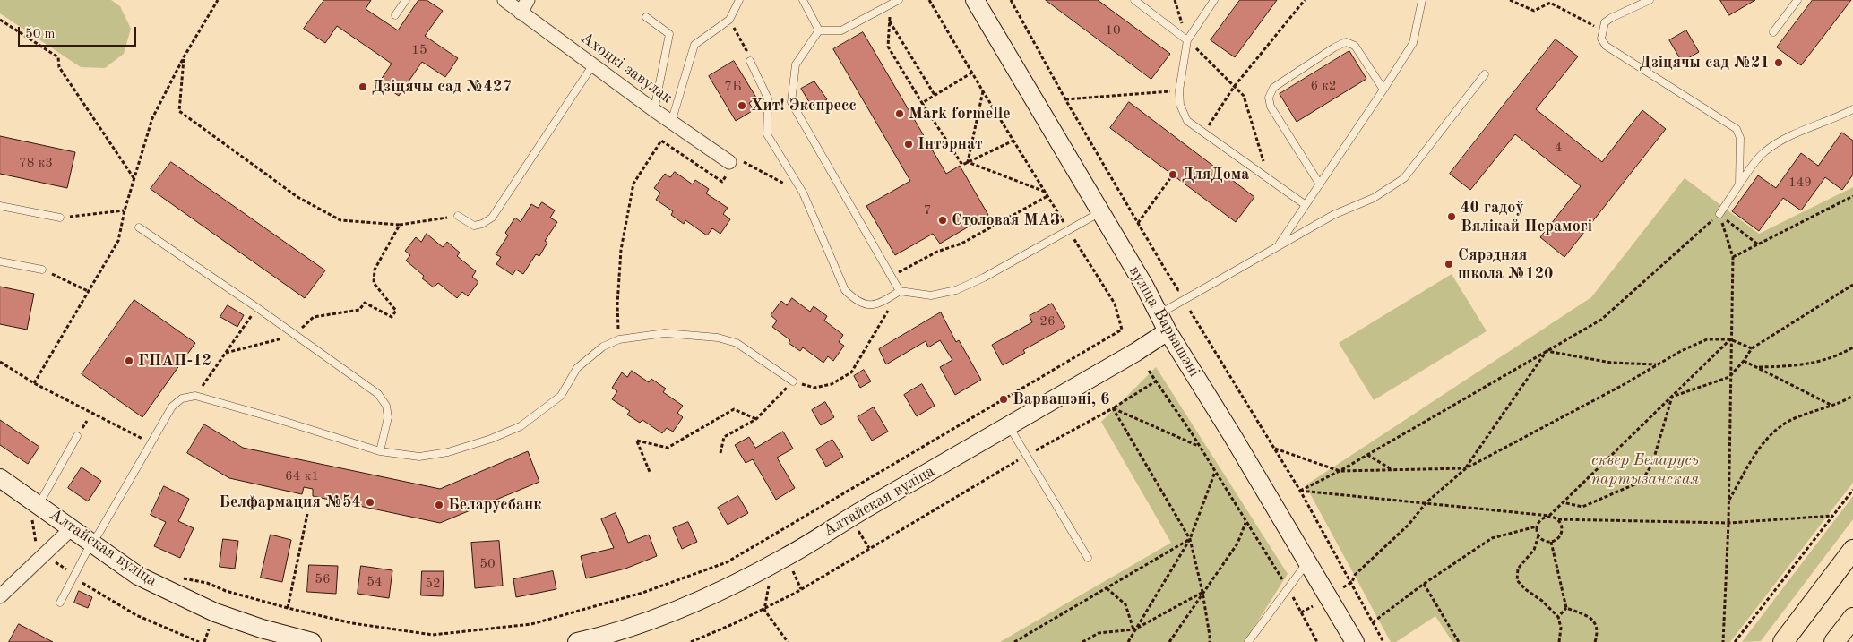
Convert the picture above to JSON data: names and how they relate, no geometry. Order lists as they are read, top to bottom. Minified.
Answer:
{"streets":{"main road":["вуліца Варвашэні","Алтайская вуліца"],"street":["Ахоцкі завулак"]},"crossings":[["вуліца Варвашэні","Алтайская вуліца"]],"parks":["сквер Беларусь партызанская"],"places":["Дзіцячы сад №21","Дзіцячы сад №427","Хит! Экспресс","Mark formelle","Інтэрнат","ДляДома","40 гадоў Вялікай Перамогі","Столовая МАЗ","Сярэдняя школа №120","ГПАП-12","Варвашэні, 6","Белфармация №54","Беларусбанк"],"house_numbers":["10","15","6 к2","7Б","4","78 к3","149","7","26","64 к1","50","56","54","52"],"scale_bar":"50 m"}
